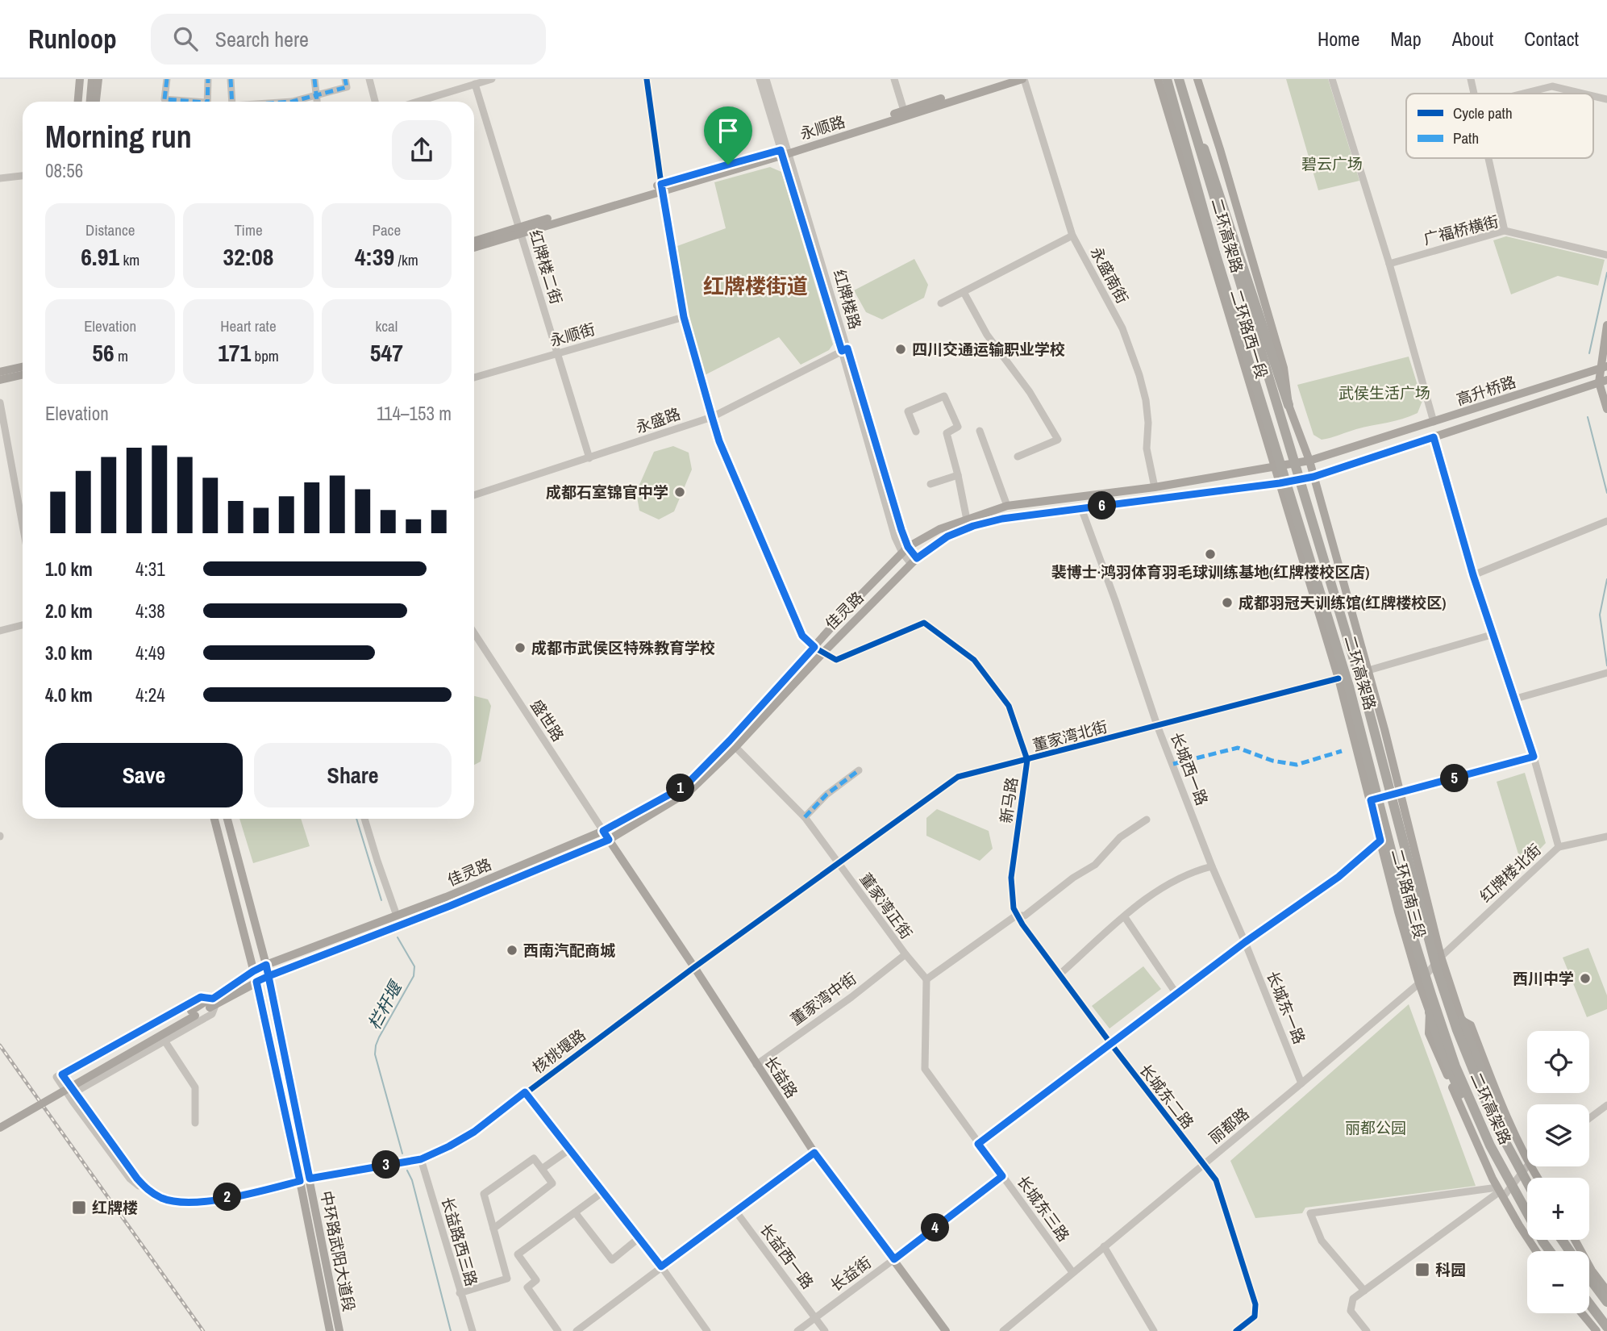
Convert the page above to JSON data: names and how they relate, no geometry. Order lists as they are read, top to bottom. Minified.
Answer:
{"streets":{"highway":["二环高架路"],"main road":["永顺路","二环路西一段","高升桥路","佳灵路","二环路南三段","长益路","中环路武阳大道段"],"street":["广福桥横街","红牌楼二街","永盛南街","红牌楼路","永顺街","永盛路","盛世路","董家湾北街","长城西一路","新马路","红牌楼北街","董家湾正街","董家湾中街","长城东一路","核桃堰路","长城东二路","丽都路","长城东三路","长益路西三路","长益西一路","长益街"]},"crossings":[["永顺路","红牌楼二街"],["永顺路","永盛南街"],["永顺路","红牌楼路"],["红牌楼二街","永顺街"],["红牌楼二街","永盛路"],["永盛南街","佳灵路"],["红牌楼路","永盛路"],["红牌楼路","佳灵路"],["二环路西一段","高升桥路"],["二环路西一段","佳灵路"],["二环路西一段","二环路南三段"],["高升桥路","佳灵路"],["高升桥路","红牌楼北街"],["高升桥路","二环路南三段"],["佳灵路","盛世路"],["佳灵路","长城西一路"],["佳灵路","新马路"],["佳灵路","二环路南三段"],["佳灵路","董家湾正街"],["佳灵路","长益路"],["佳灵路","中环路武阳大道段"],["盛世路","长益路"],["董家湾北街","长城西一路"],["董家湾北街","新马路"],["董家湾北街","二环路南三段"],["董家湾北街","董家湾正街"],["董家湾北街","核桃堰路"],["董家湾北街","长益路"],["长城西一路","长城东一路"],["新马路","长城东二路"],["红牌楼北街","二环路南三段"],["红牌楼北街","丽都路"],["二环路南三段","丽都路"],["董家湾正街","董家湾中街"],["董家湾正街","长城东三路"],["董家湾中街","长益路"],["长城东一路","丽都路"],["核桃堰路","长益路"],["核桃堰路","长益路西三路"],["核桃堰路","中环路武阳大道段"],["长益路","长益街"],["长城东二路","丽都路"],["丽都路","长城东三路"],["长城东三路","长益街"],["长益西一路","长益街"]],"districts":["红牌楼街道"],"water":["栏杆堰"],"parks":["碧云广场","武侯生活广场","丽都公园"],"places":{"other":["四川交通运输职业学校","成都石室锦官中学","裴博士·鸿羽体育羽毛球训练基地(红牌楼校区店)","成都羽冠天训练馆(红牌楼校区)","成都市武侯区特殊教育学校","西南汽配商城","西川中学"],"transit":["红牌楼","科园"]},"legend":["Cycle path","Path"],"page":{"header":"Runloop","search":"Search here","nav":["Home","Map","About","Contact"],"heading":["Morning run","08:56"],"stats":[["Distance","6.91 km"],["Time","32:08"],["Pace","4:39 /km"],["Elevation","56 m"],["Heart rate","171 bpm"],["kcal","547"]],"chart":["Elevation","114–153 m"],"pins":["6","5","1","3","2","4"],"list":[{"name":"1.0 km","note":"4:31"},{"name":"2.0 km","note":"4:38"},{"name":"3.0 km","note":"4:49"},{"name":"4.0 km","note":"4:24"}],"buttons":["Save","Share"],"map_buttons":["+","−"]}}
